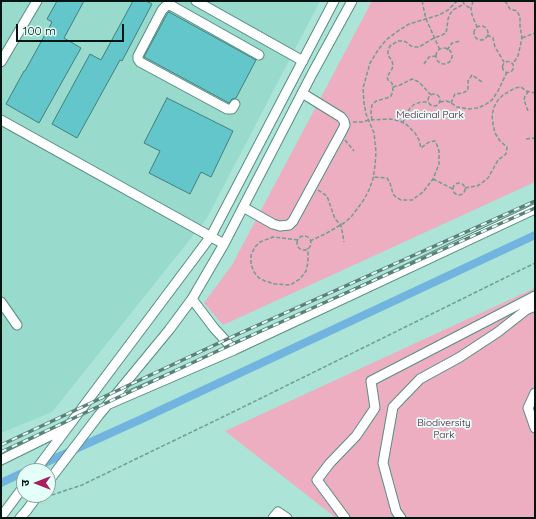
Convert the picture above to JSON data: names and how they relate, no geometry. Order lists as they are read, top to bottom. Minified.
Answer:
{"parks":["Medicinal Park","Biodiversity Park"],"scale_bar":"100 m","north":"left"}
